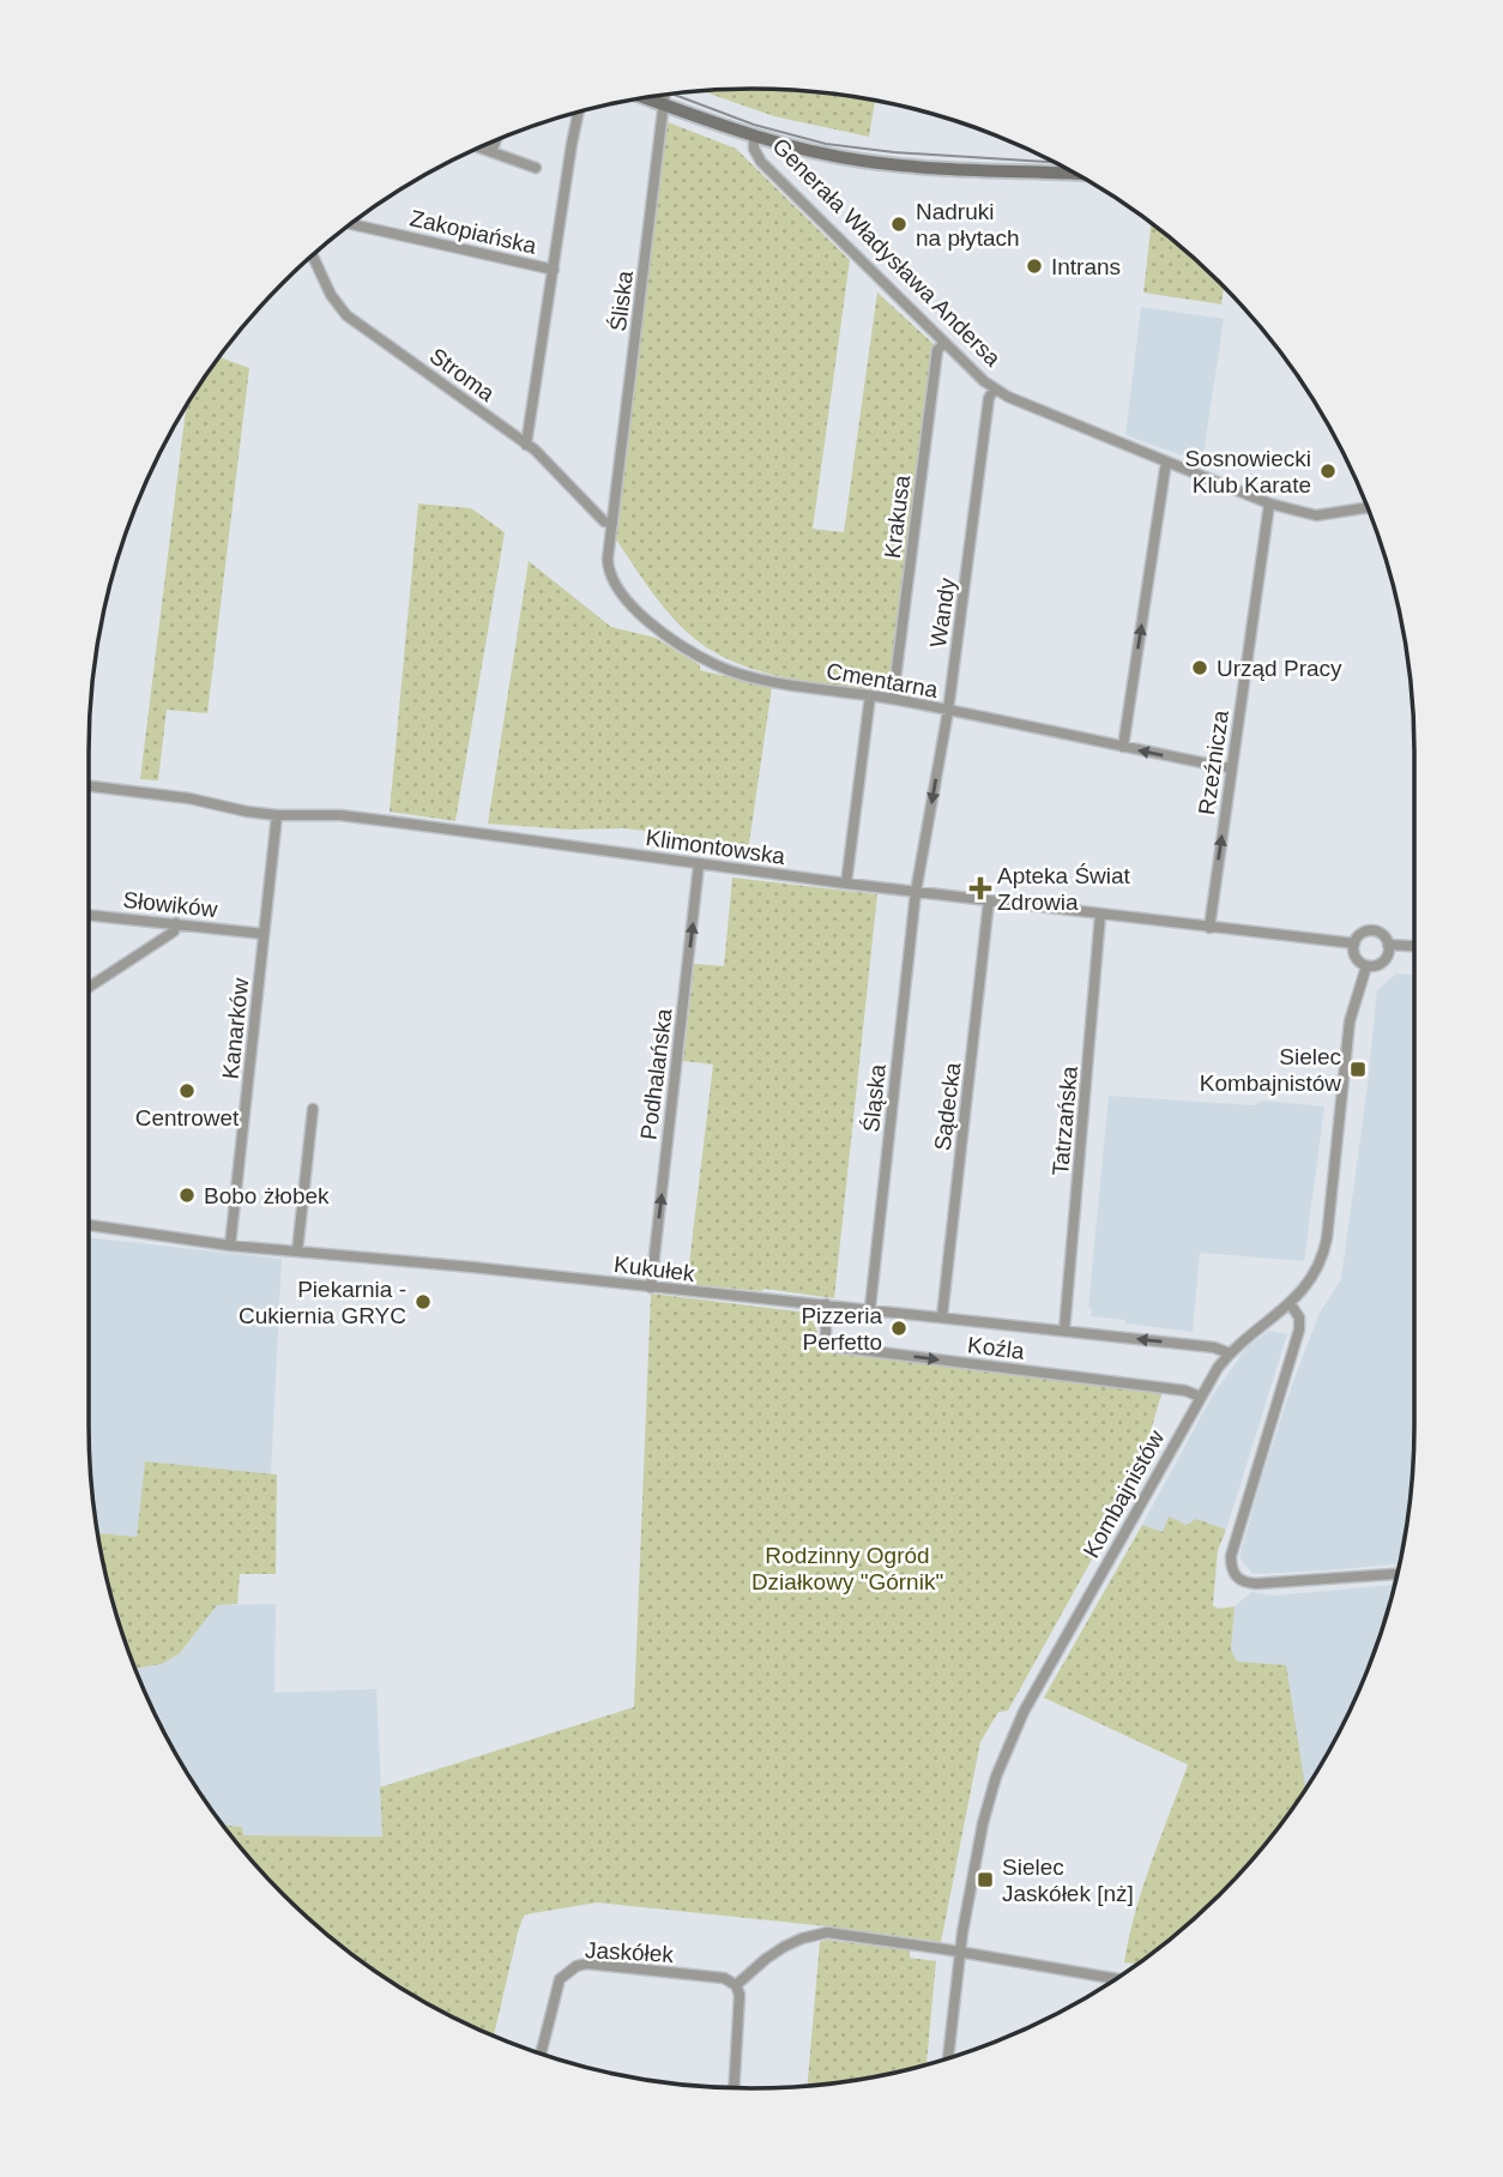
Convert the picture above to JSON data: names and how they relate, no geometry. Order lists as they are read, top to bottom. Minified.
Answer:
{"streets":{"main road":["Generała Władysława Andersa"],"street":["Zakopiańska","Śliska","Stroma","Krakusa","Wandy","Cmentarna","Rzeźnicza","Klimontowska","Słowików","Kanarków","Podhalańska","Śląska","Sądecka","Tatrzańska","Kukułek","Koźla","Kombajnistów","Jaskółek"]},"crossings":[["Zakopiańska","Stroma"],["Generała Władysława Andersa","Śliska"],["Generała Władysława Andersa","Krakusa"],["Generała Władysława Andersa","Wandy"],["Generała Władysława Andersa","Rzeźnicza"],["Śliska","Stroma"],["Śliska","Cmentarna"],["Stroma","Cmentarna"],["Krakusa","Cmentarna"],["Wandy","Cmentarna"],["Wandy","Klimontowska"],["Wandy","Śląska"],["Cmentarna","Rzeźnicza"],["Rzeźnicza","Klimontowska"],["Klimontowska","Kanarków"],["Klimontowska","Podhalańska"],["Klimontowska","Śląska"],["Klimontowska","Sądecka"],["Klimontowska","Tatrzańska"],["Klimontowska","Kombajnistów"],["Słowików","Kanarków"],["Kanarków","Kukułek"],["Podhalańska","Kukułek"],["Śląska","Kukułek"],["Sądecka","Kukułek"],["Tatrzańska","Kukułek"],["Kukułek","Koźla"],["Kukułek","Kombajnistów"],["Koźla","Kombajnistów"]],"one_way":["Rzeźnicza","Podhalańska","Koźla"],"parks":["Rodzinny Ogród Działkowy \"Górnik\""],"places":{"other":["Nadruki na płytach","Intrans","Sosnowiecki Klub Karate","Urząd Pracy","Centrowet","Bobo żłobek","Piekarnia - Cukiernia GRYC","Pizzeria Perfetto"],"health":["Apteka Świat Zdrowia"],"transit":["Sielec Kombajnistów","Sielec Jaskółek [nż]"]}}
